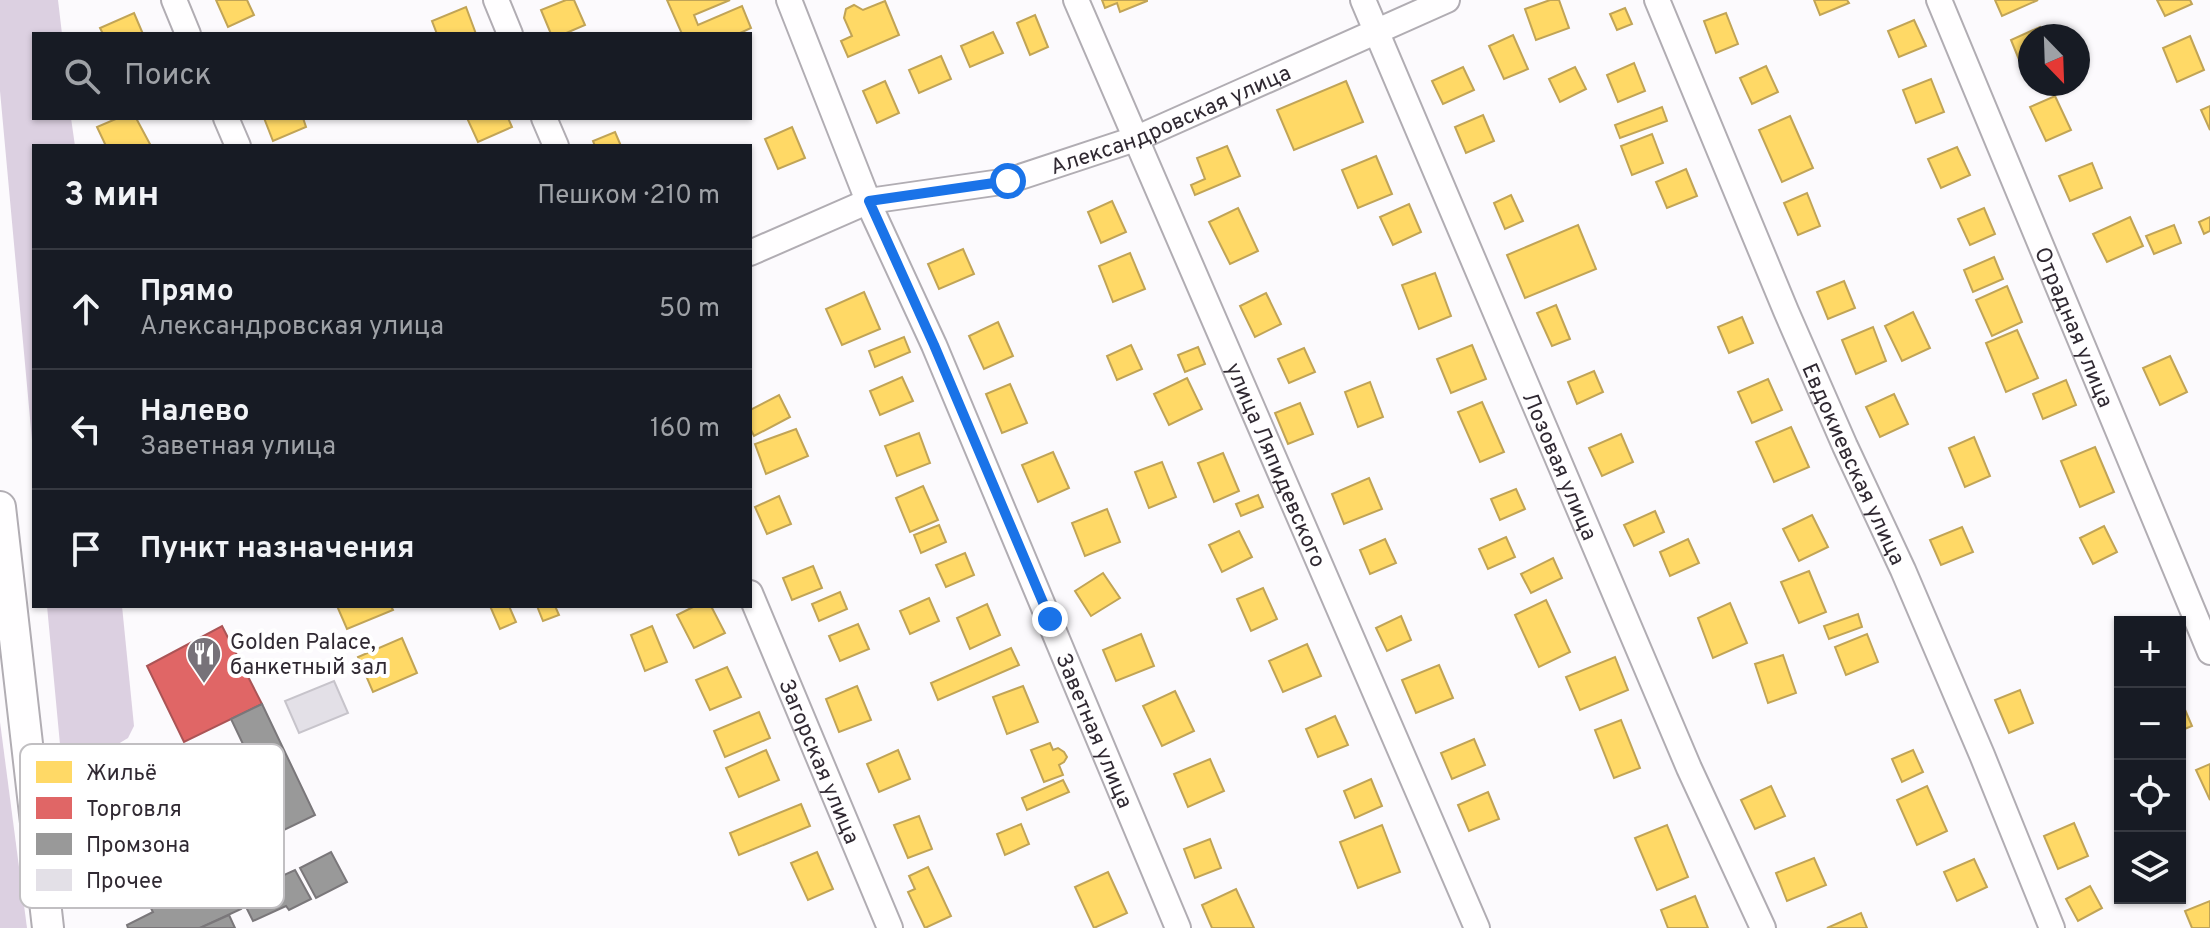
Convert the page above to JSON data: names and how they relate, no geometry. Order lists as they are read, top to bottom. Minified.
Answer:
{"streets":{"street":["Александровская улица","Отрадная улица","улица Ляпидевского","Евдокиевская улица","Лозовая улица","Заветная улица","Загорская улица"]},"crossings":[["Александровская улица","улица Ляпидевского"],["Александровская улица","Лозовая улица"],["Александровская улица","Заветная улица"]],"places":{"restaurant":["Golden Palace, банкетный зал"]},"legend":["Жильё","Торговля","Промзона","Прочее"],"north":"bottom right","page":{"search":"Поиск","heading":["3 мин","Пешком · 210 m"],"list":[["Прямо","Александровская улица","50 m"],["Налево","Заветная улица","160 m"],"Пункт назначения"],"map_buttons":["+","−"]}}
